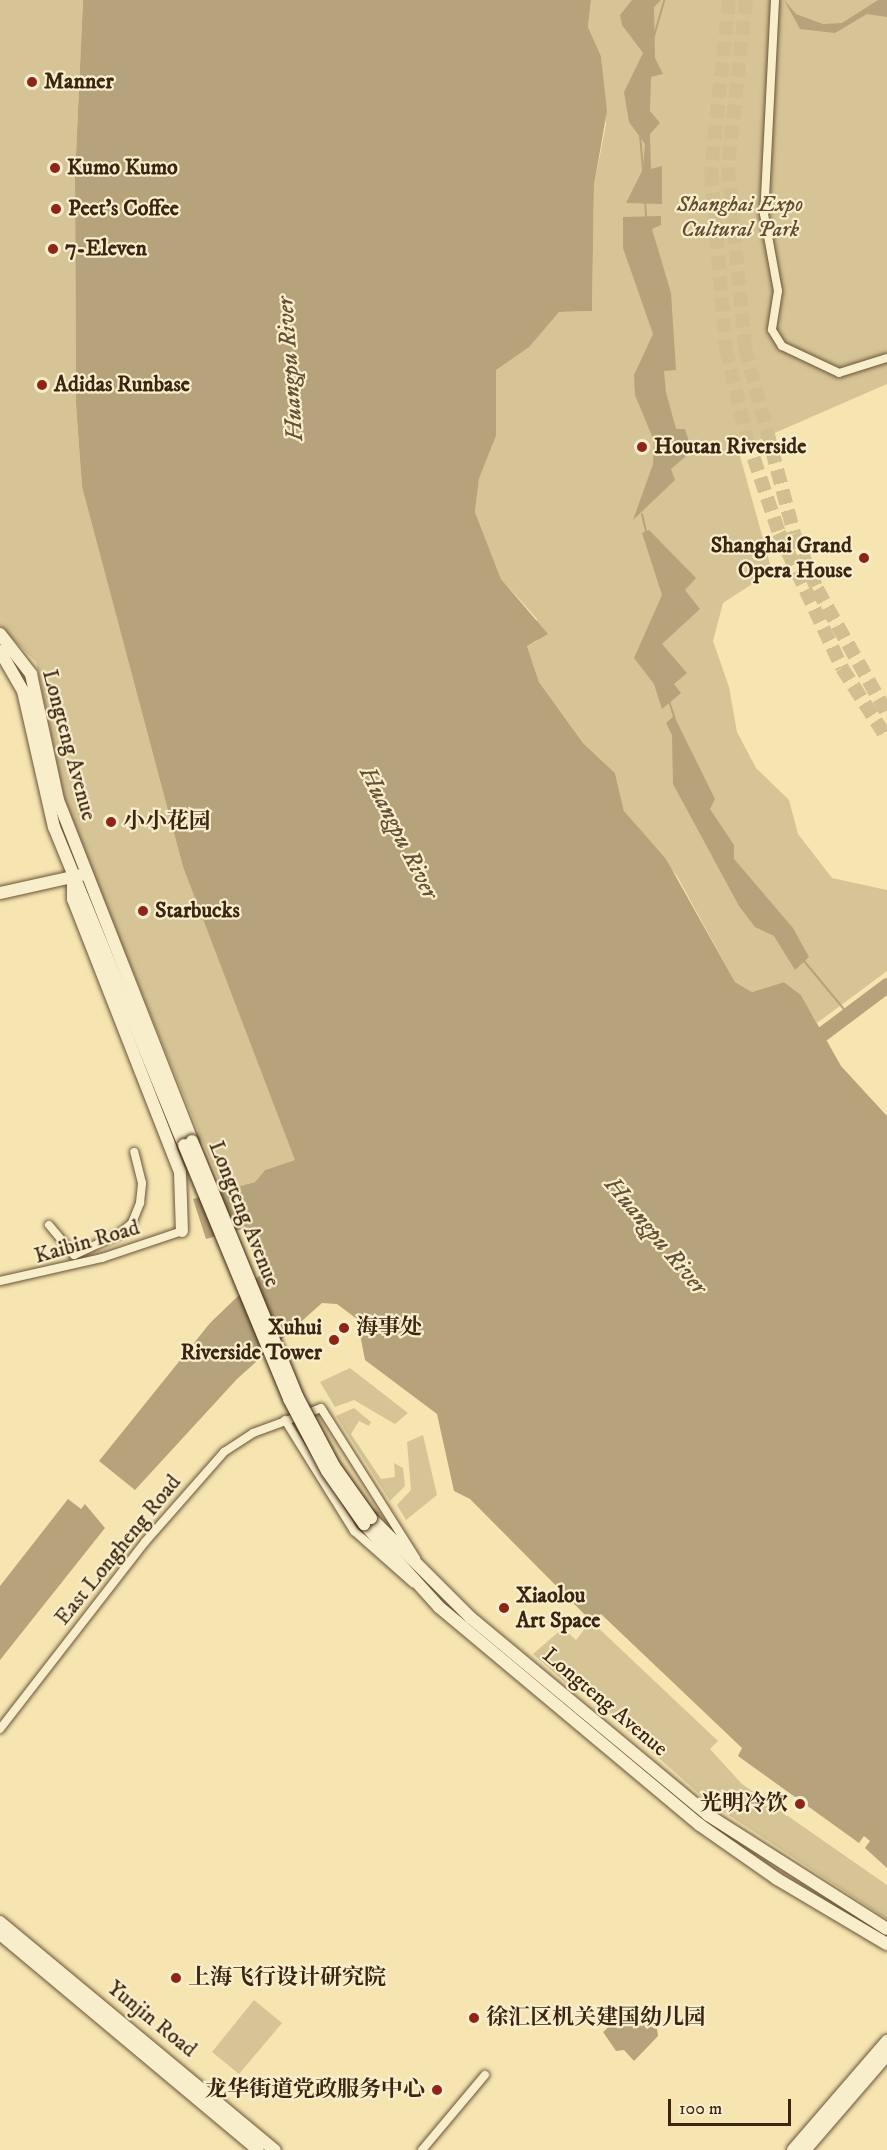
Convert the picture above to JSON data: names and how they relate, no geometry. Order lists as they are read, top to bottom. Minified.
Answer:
{"streets":{"main road":["Longteng Avenue","Yunjin Road"],"street":["Kaibin Road","East Longheng Road"]},"crossings":[["Longteng Avenue","East Longheng Road"]],"water":["Huangpu River"],"parks":["Shanghai Expo Cultural Park"],"places":["Manner","Kumo Kumo","Peet’s Coffee","7-Eleven","Adidas Runbase","Houtan Riverside","Shanghai Grand Opera House","小小花园","Starbucks","海事处","Xuhui Riverside Tower","Xiaolou Art Space","光明冷饮","上海飞行设计研究院","徐汇区机关建国幼儿园","龙华街道党政服务中心"],"scale_bar":"100 m"}
